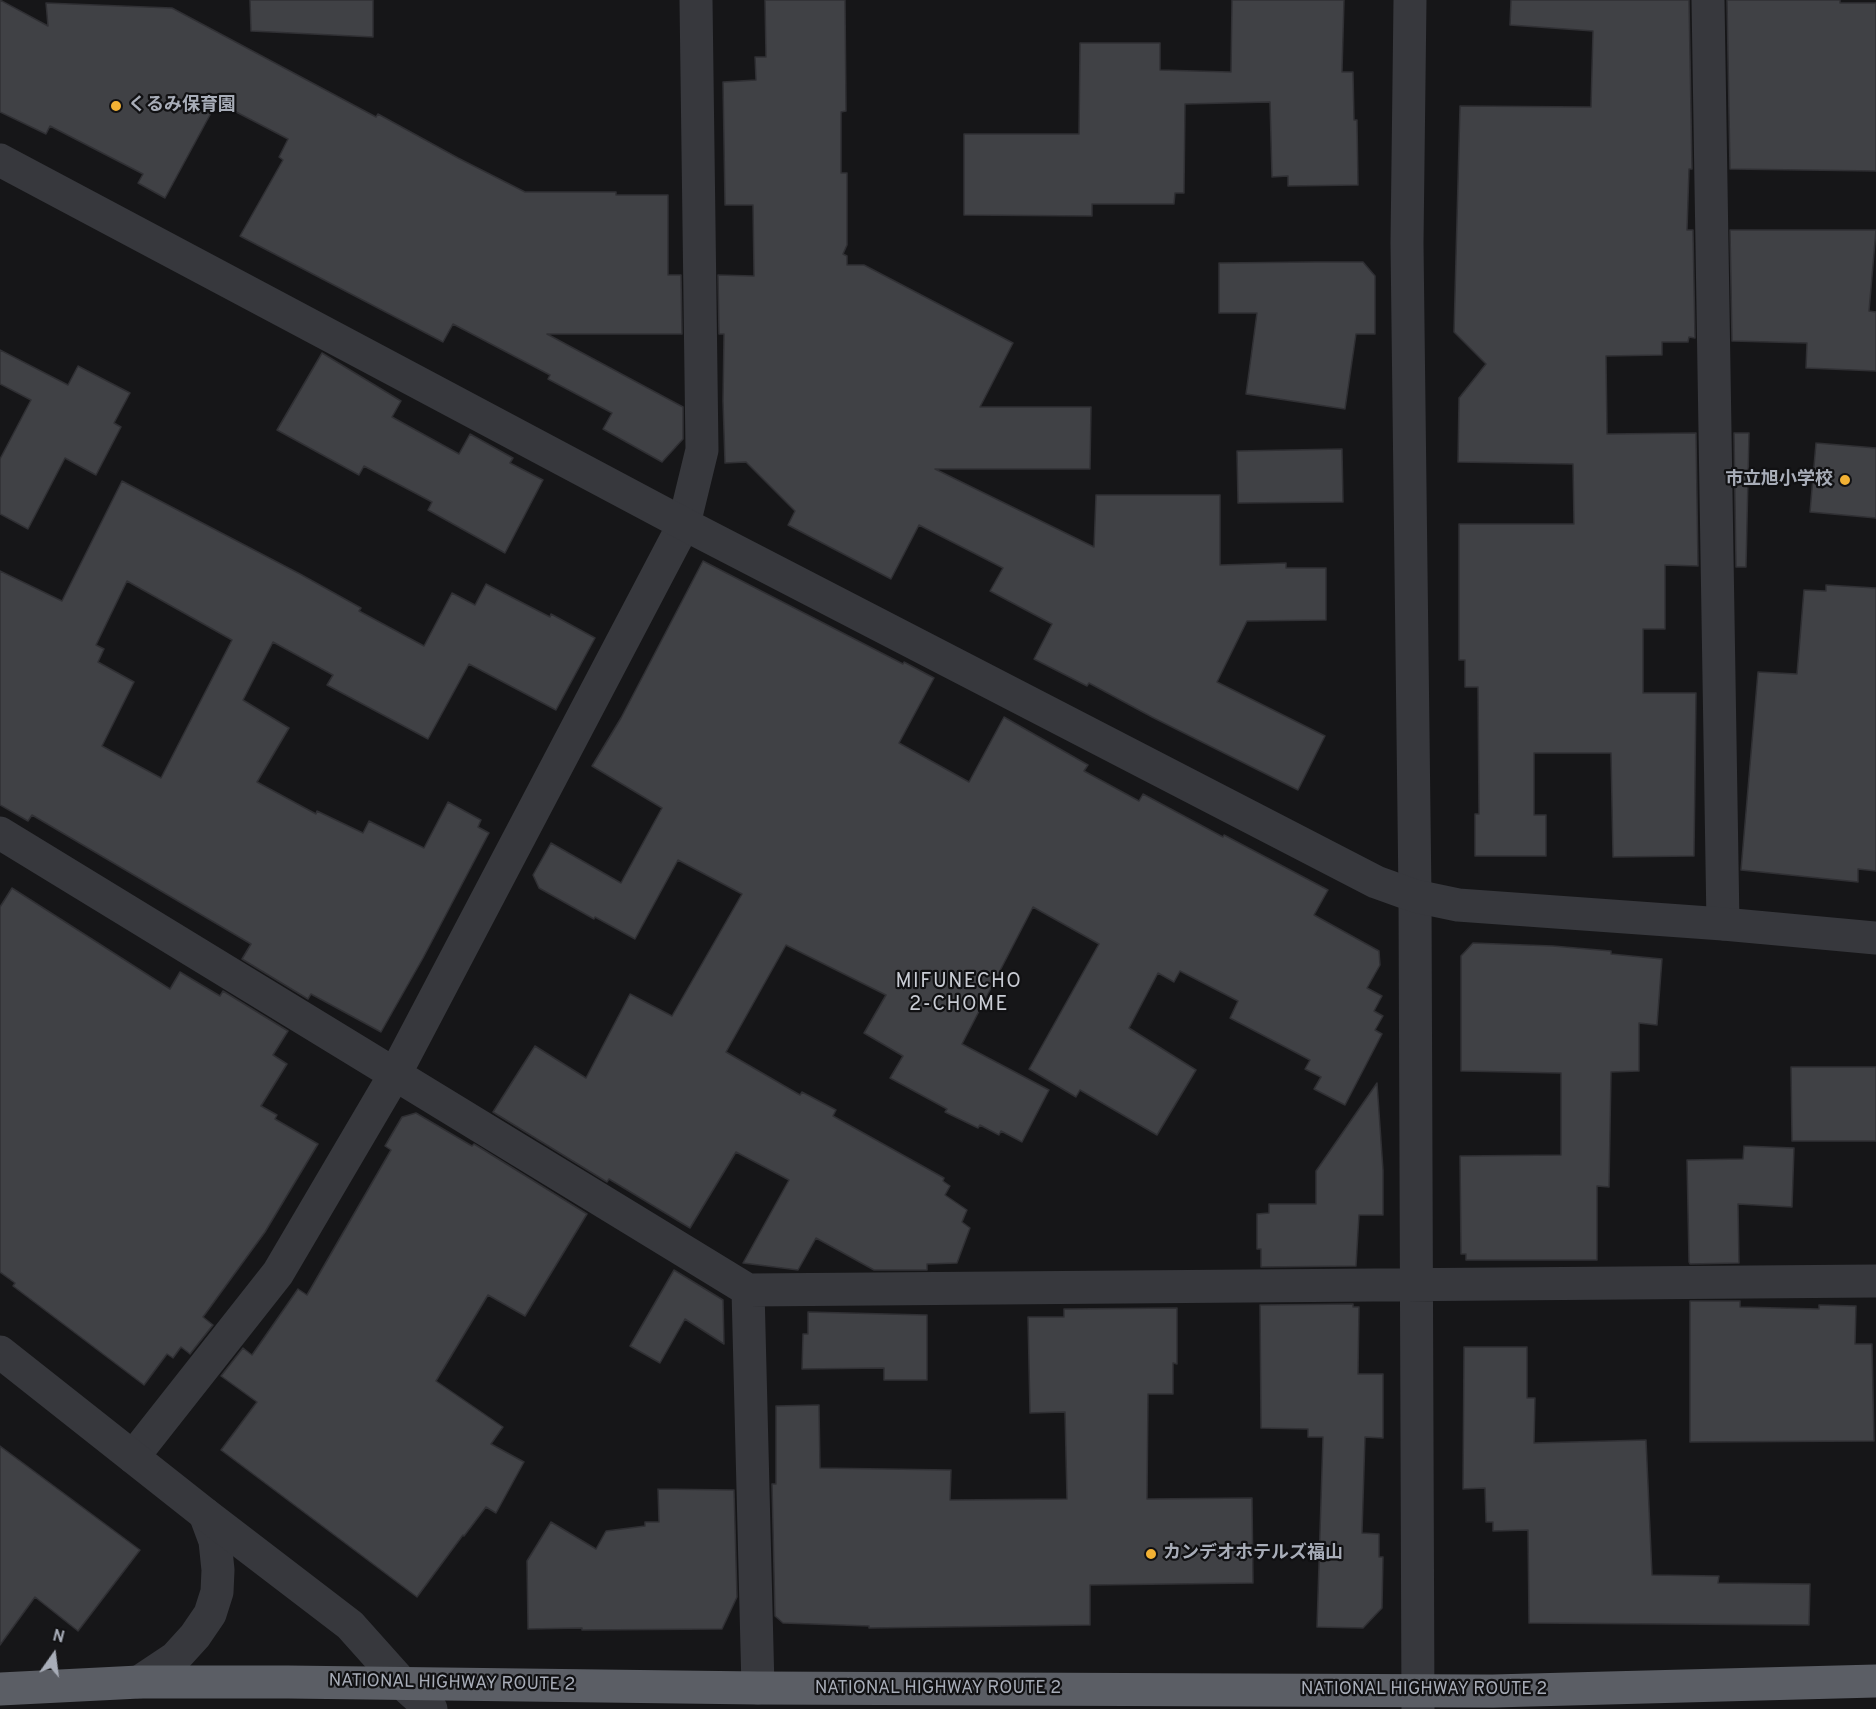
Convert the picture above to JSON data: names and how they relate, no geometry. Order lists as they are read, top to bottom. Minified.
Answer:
{"streets":{"highway":["NATIONAL HIGHWAY ROUTE 2"]},"districts":["MIFUNECHO 2-CHOME"],"places":["くるみ保育園","市立旭小学校","カンデオホテルズ福山"],"north":"top"}
